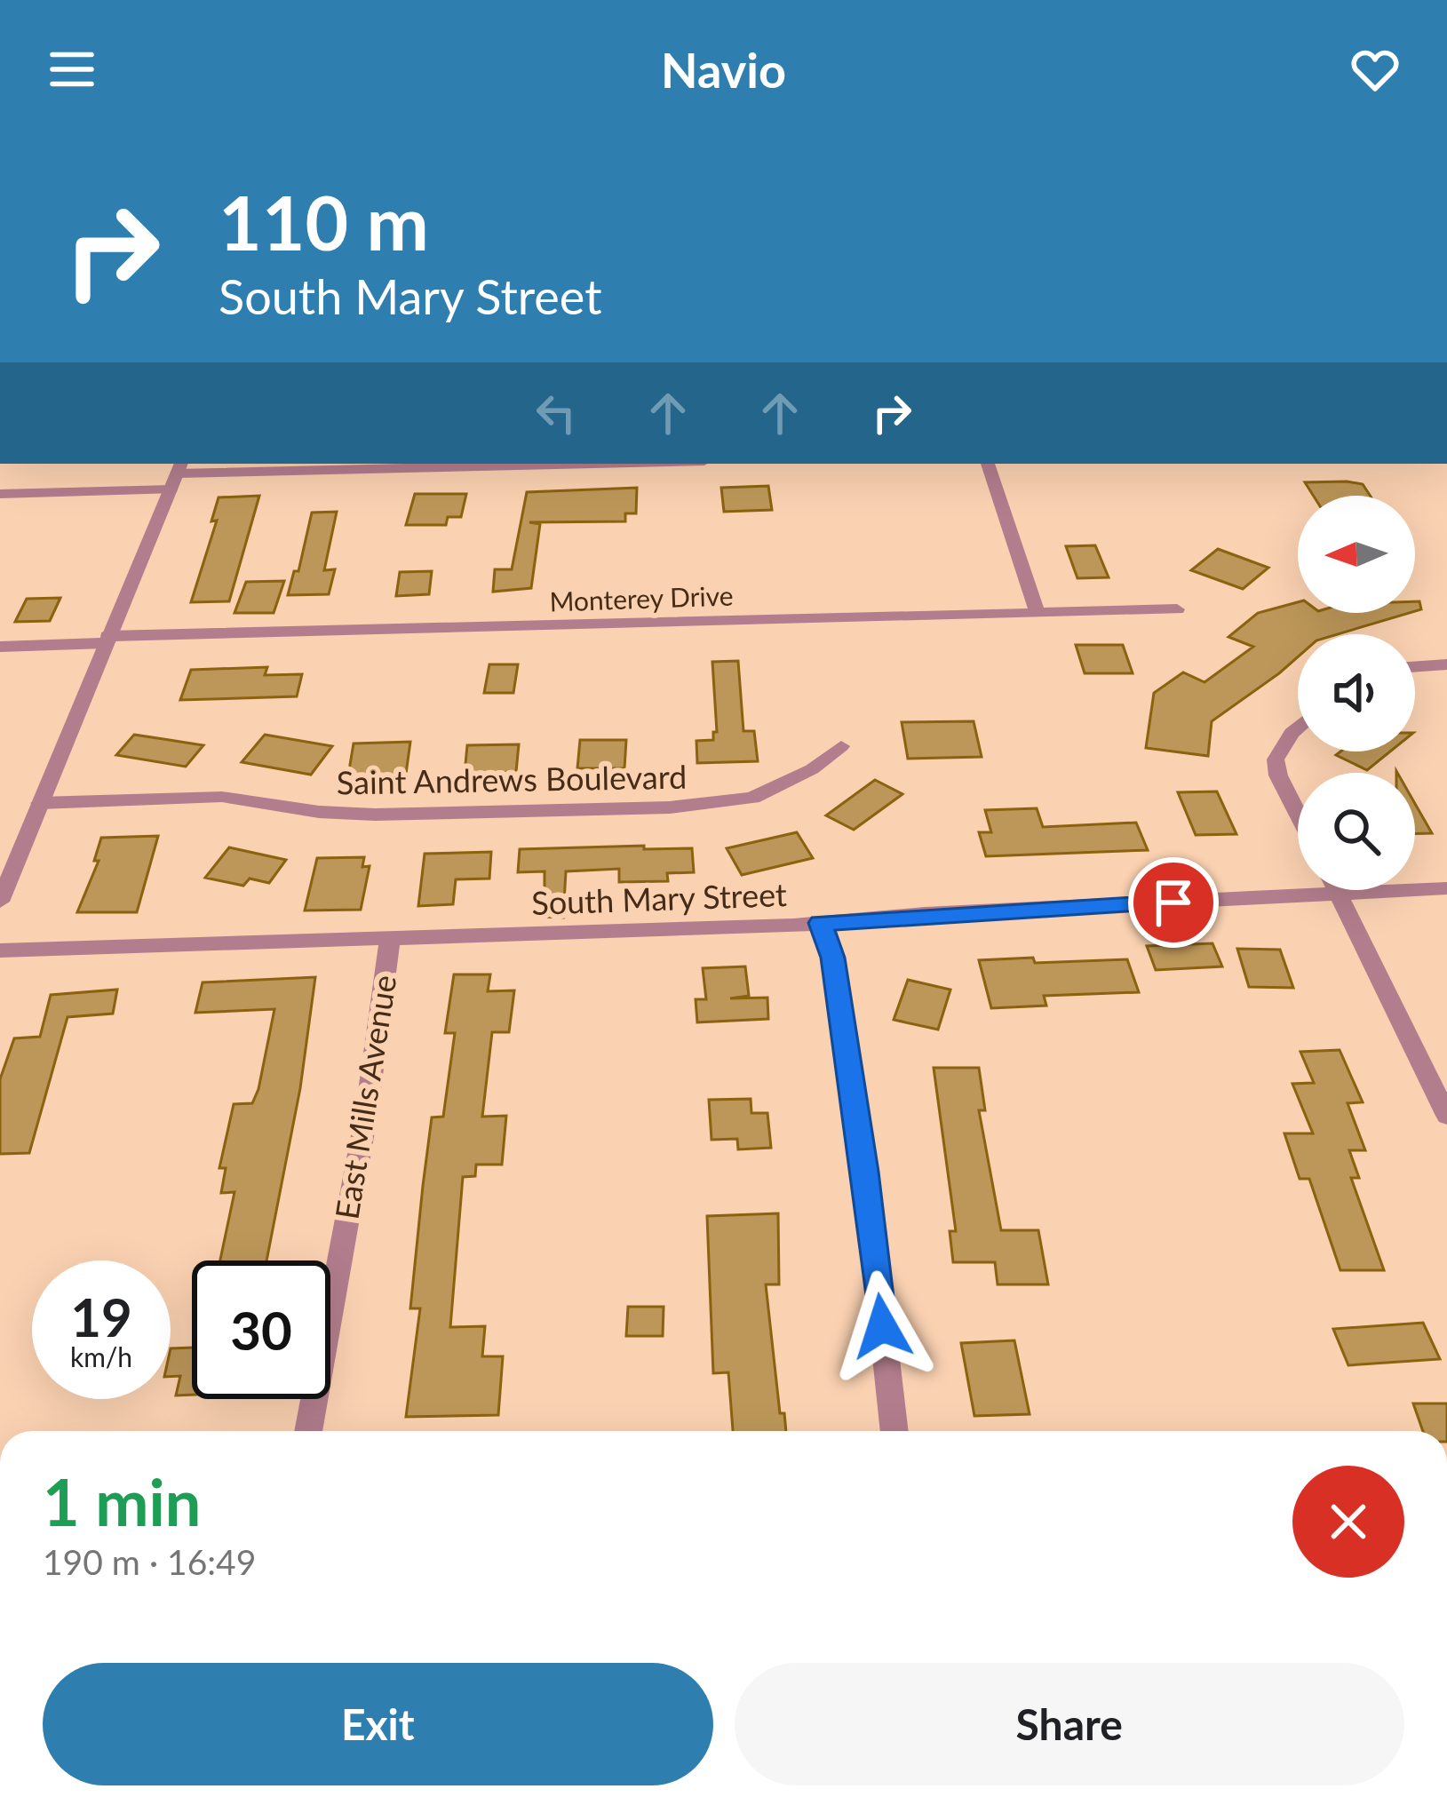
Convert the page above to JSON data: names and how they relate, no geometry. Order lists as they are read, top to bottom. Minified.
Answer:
{"streets":{"street":["Monterey Drive","Saint Andrews Boulevard","South Mary Street","East Mills Avenue"]},"crossings":[["South Mary Street","East Mills Avenue"]],"north":"left","page":{"header":"Navio","turn":["110 m","South Mary Street"],"speed":"19 km/h","limit":"30","heading":["1 min","190 m · 16:49"],"buttons":["Exit","Share"]}}
